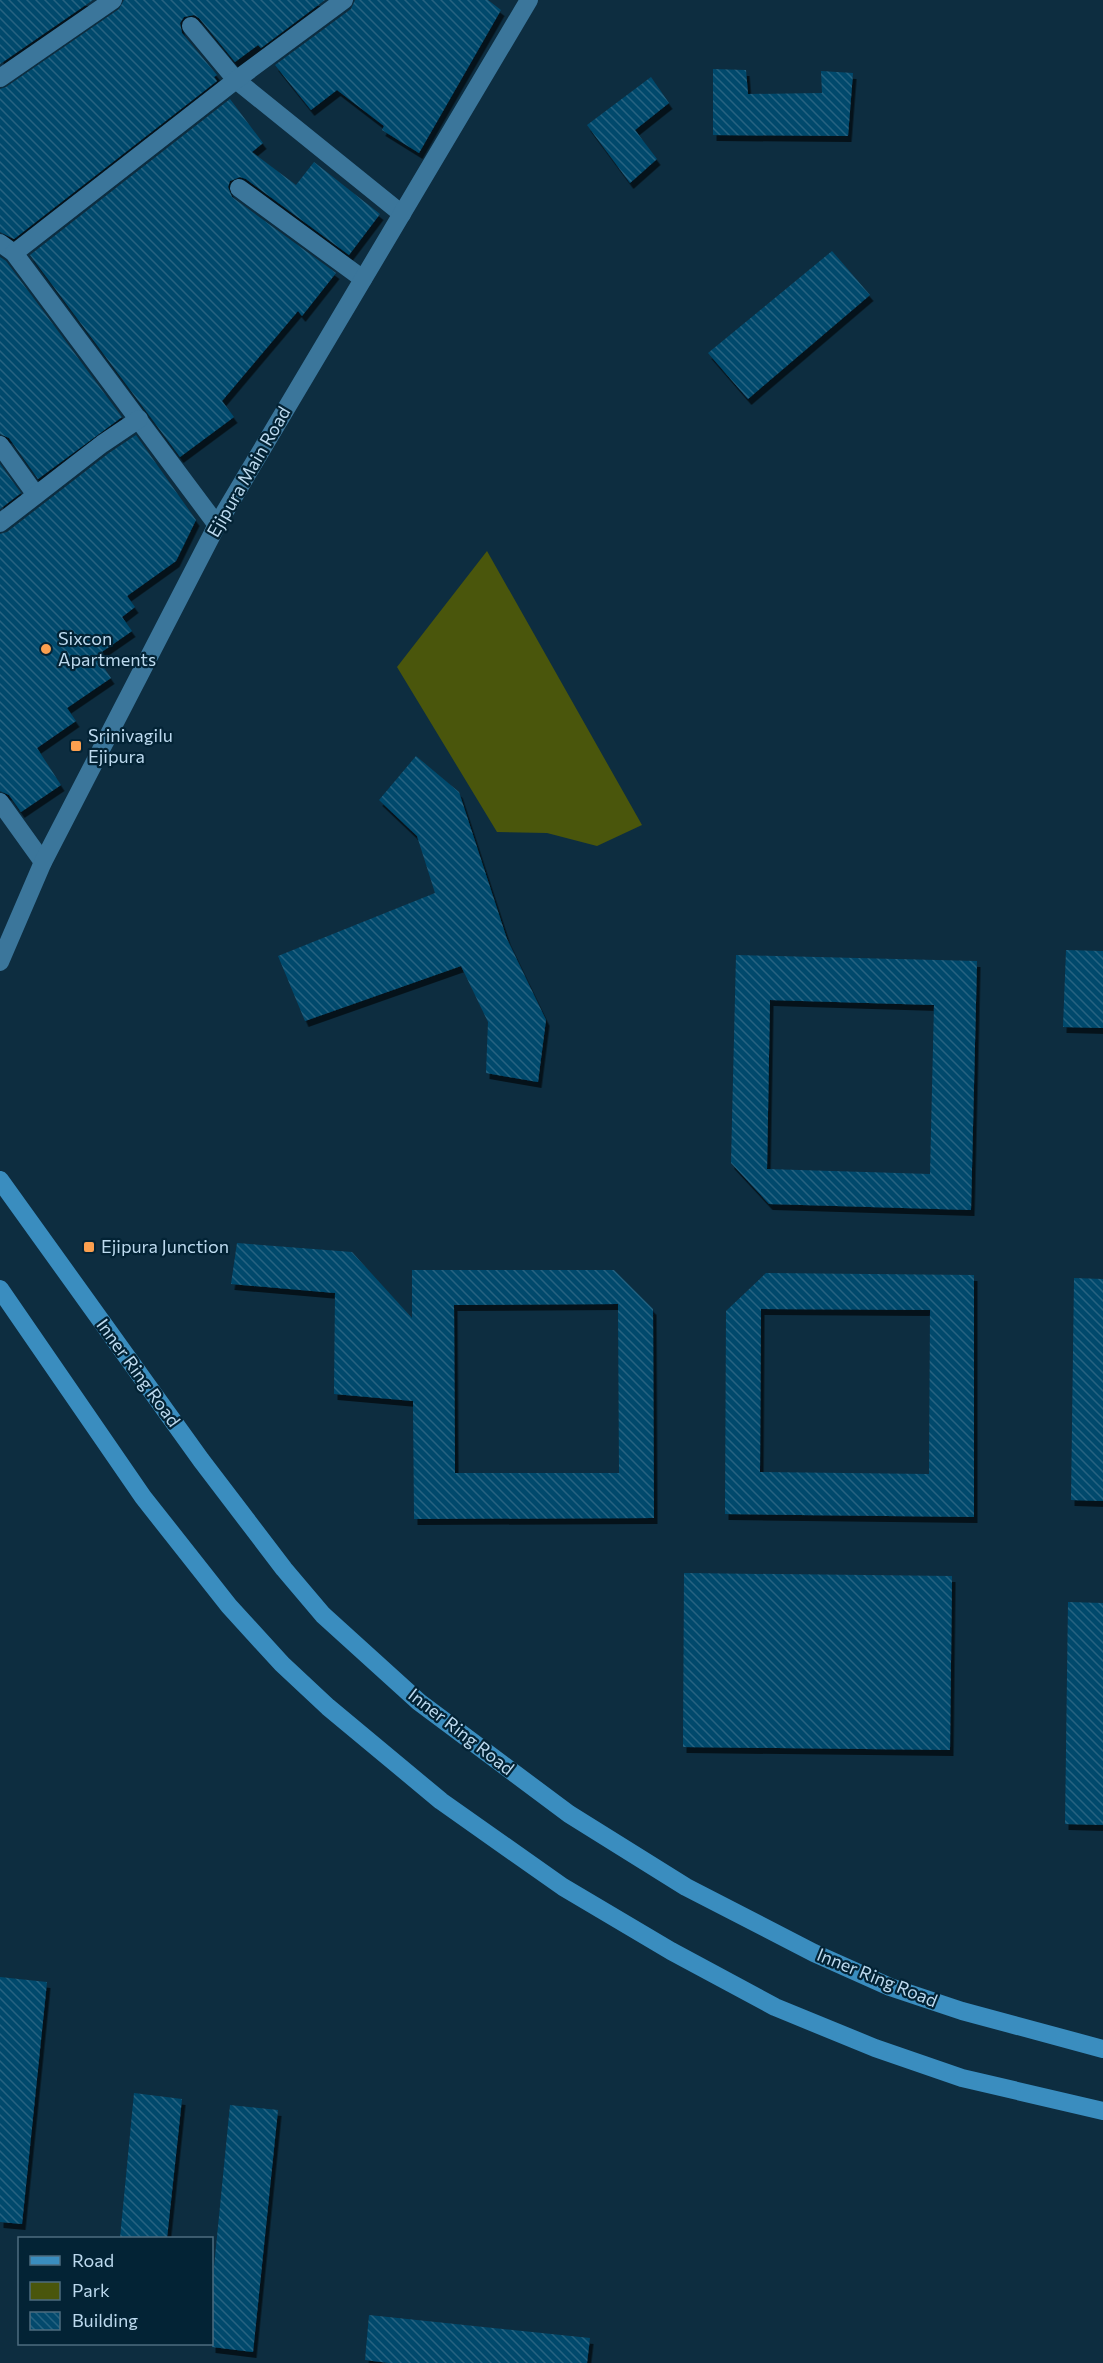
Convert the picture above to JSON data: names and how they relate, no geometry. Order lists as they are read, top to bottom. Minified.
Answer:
{"streets":{"main road":["Inner Ring Road"],"street":["Ejipura Main Road"]},"places":{"other":["Sixcon Apartments"],"transit":["Srinivagilu Ejipura","Ejipura Junction"]},"legend":["Road","Park","Building"]}
